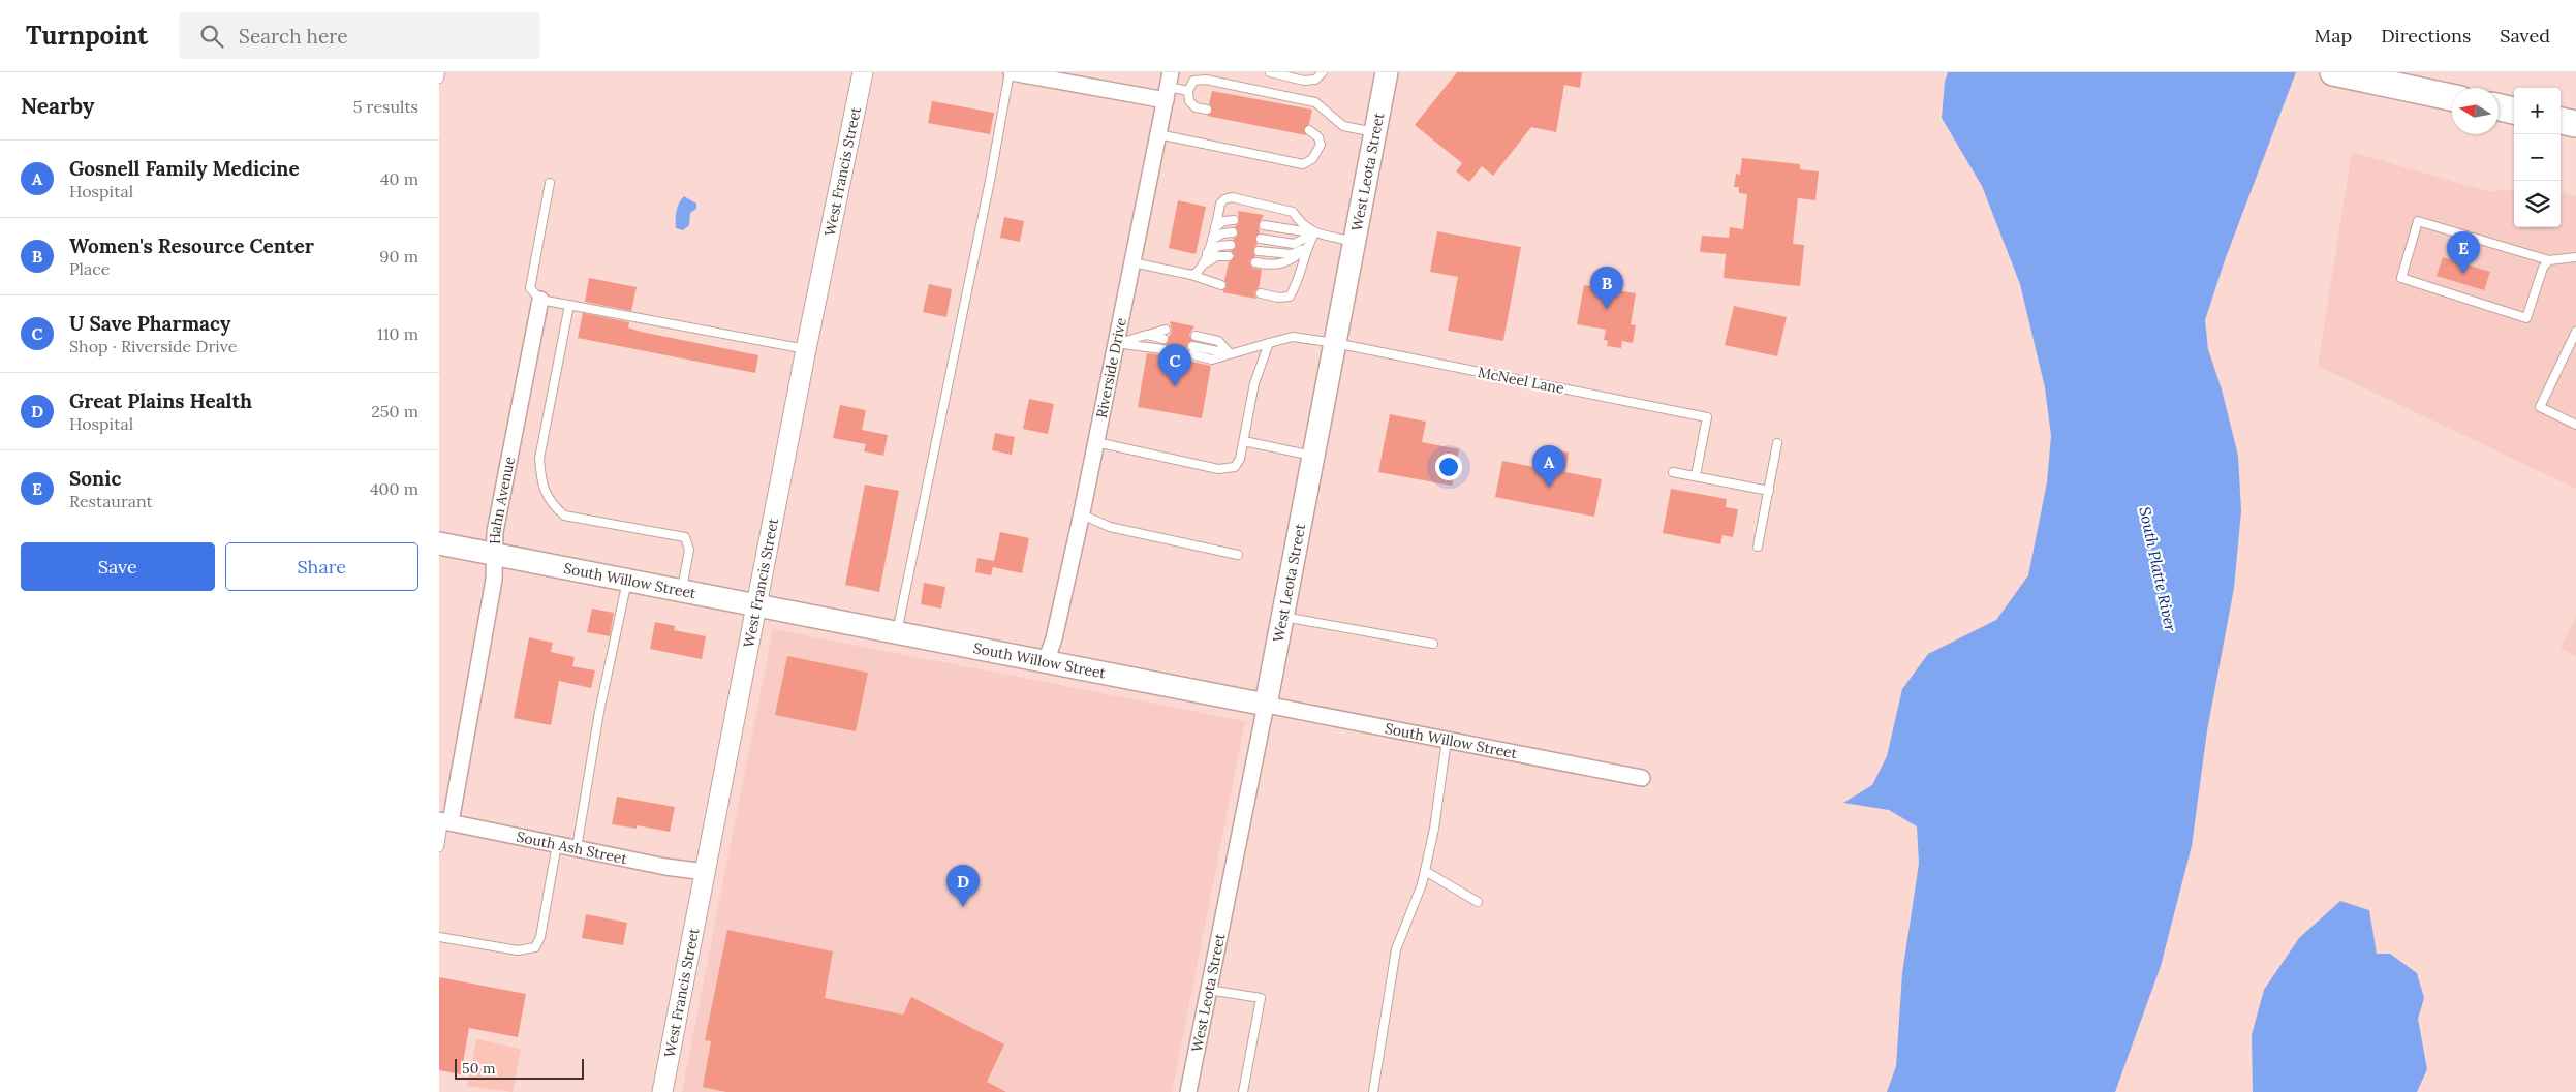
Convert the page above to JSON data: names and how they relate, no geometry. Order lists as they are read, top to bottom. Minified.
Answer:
{"streets":{"main road":["West Leota Street","South Willow Street"],"street":["West Francis Street","Riverside Drive","Hahn Avenue","South Ash Street"],"lane":["McNeel Lane"]},"crossings":[["West Francis Street","South Willow Street"],["West Francis Street","South Ash Street"],["West Leota Street","McNeel Lane"],["West Leota Street","South Willow Street"],["Riverside Drive","South Willow Street"],["Hahn Avenue","South Willow Street"],["Hahn Avenue","South Ash Street"]],"water":["South Platte River"],"scale_bar":"50 m","north":"left","page":{"header":"Turnpoint","search":"Search here","nav":["Map","Directions","Saved"],"heading":["Nearby","5 results"],"map_buttons":["+","−"],"list":[{"mark":"A","name":"Gosnell Family Medicine","note":"Hospital","value":"40 m"},{"mark":"B","name":"Women's Resource Center","note":"Place","value":"90 m"},{"mark":"C","name":"U Save Pharmacy","note":"Shop · Riverside Drive","value":"110 m"},{"mark":"D","name":"Great Plains Health","note":"Hospital","value":"250 m"},{"mark":"E","name":"Sonic","note":"Restaurant","value":"400 m"}],"pins":["E","B","C","A","D"],"buttons":["Save","Share"],"scale":"50 m"}}
